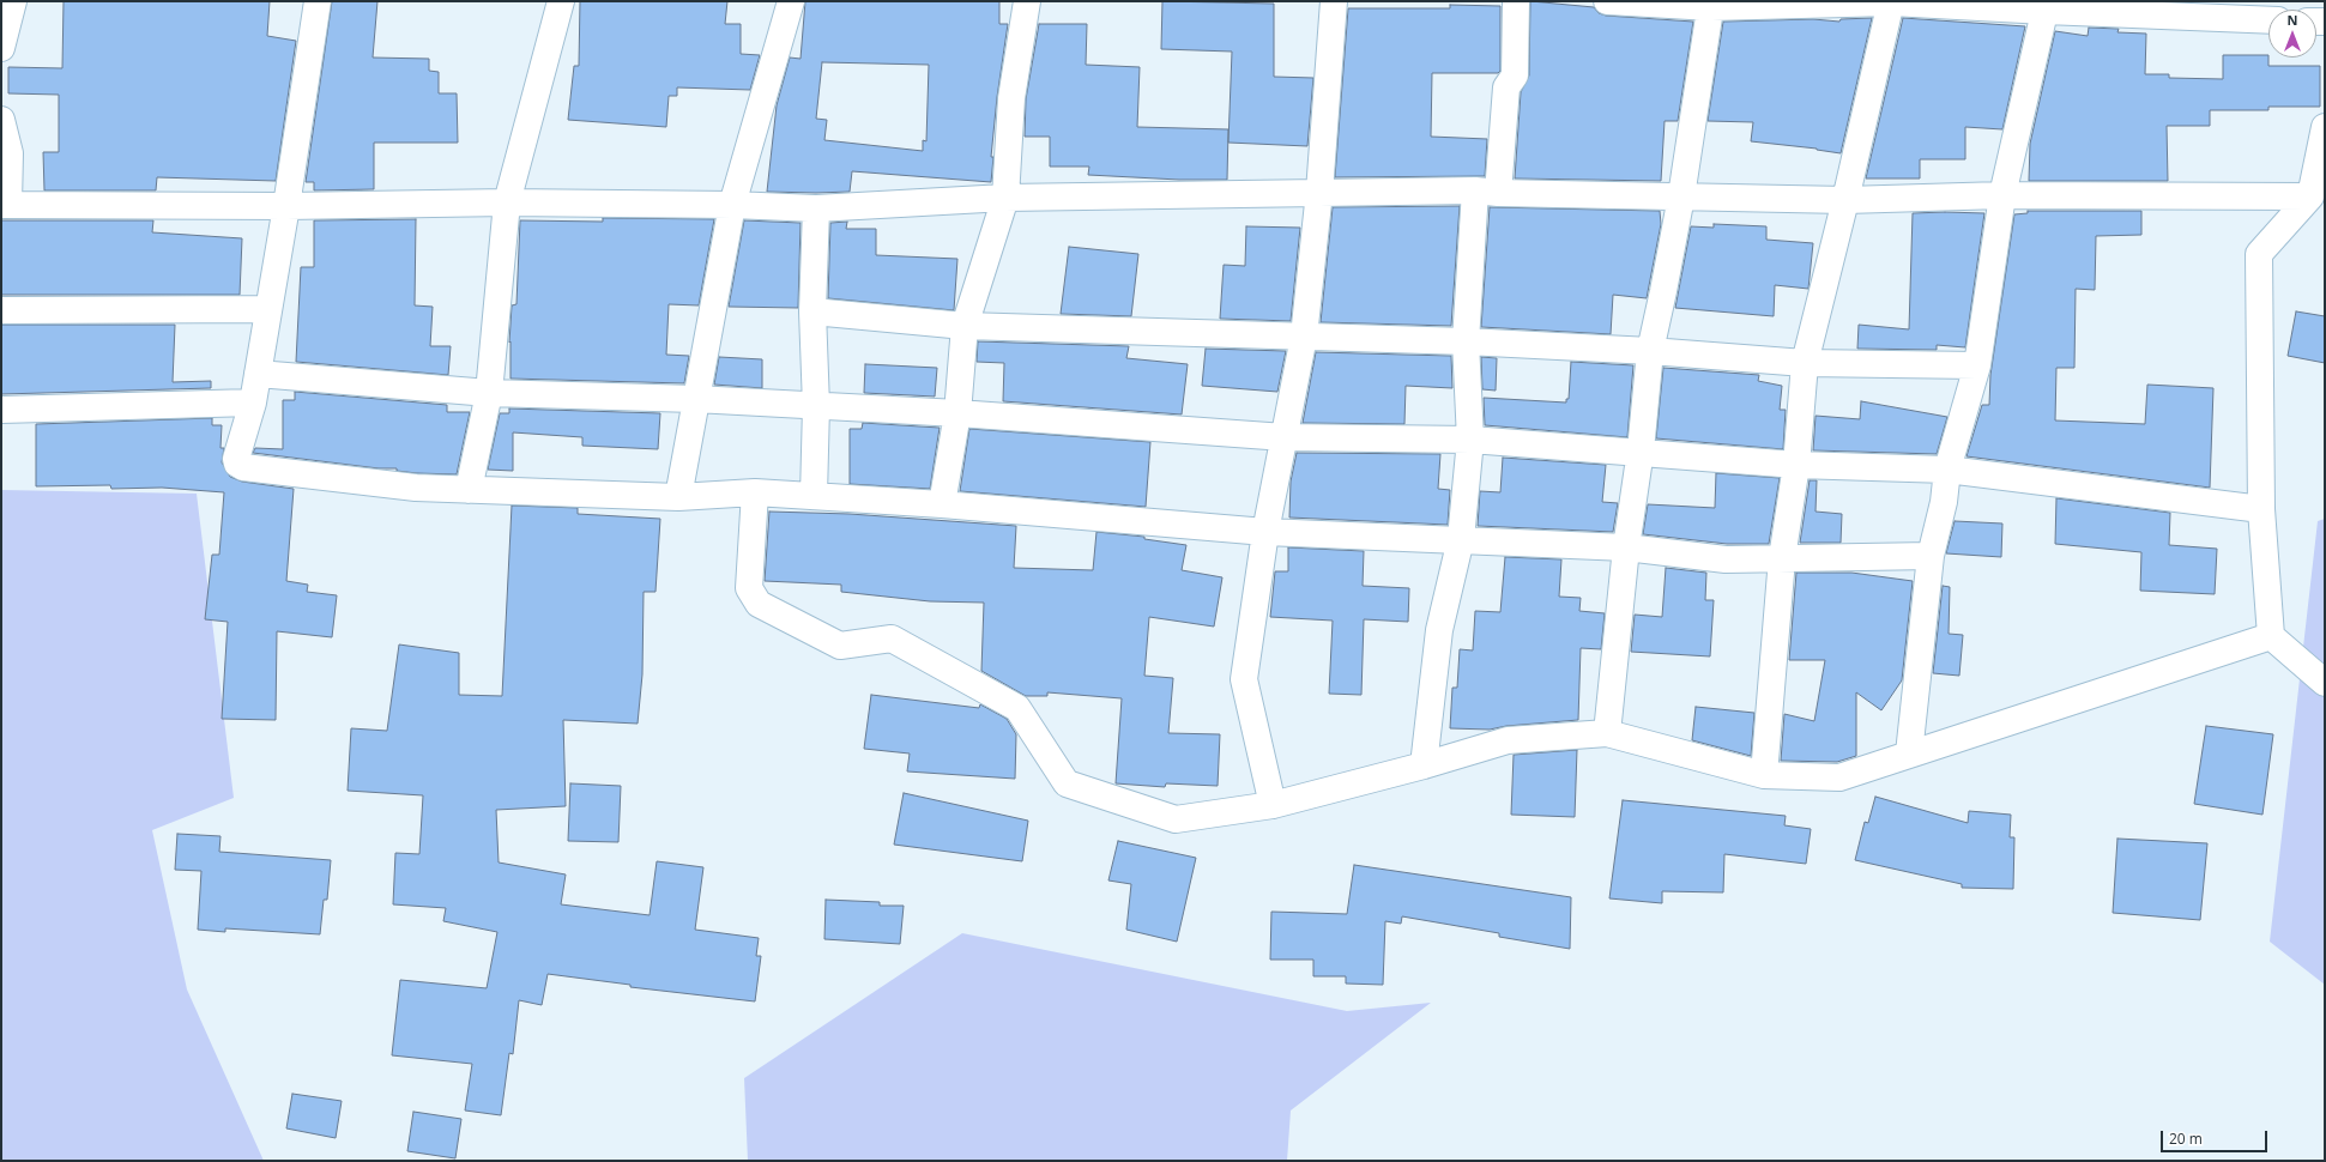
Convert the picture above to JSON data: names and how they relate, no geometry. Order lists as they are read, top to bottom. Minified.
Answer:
{"scale_bar":"20 m","north":"top"}
